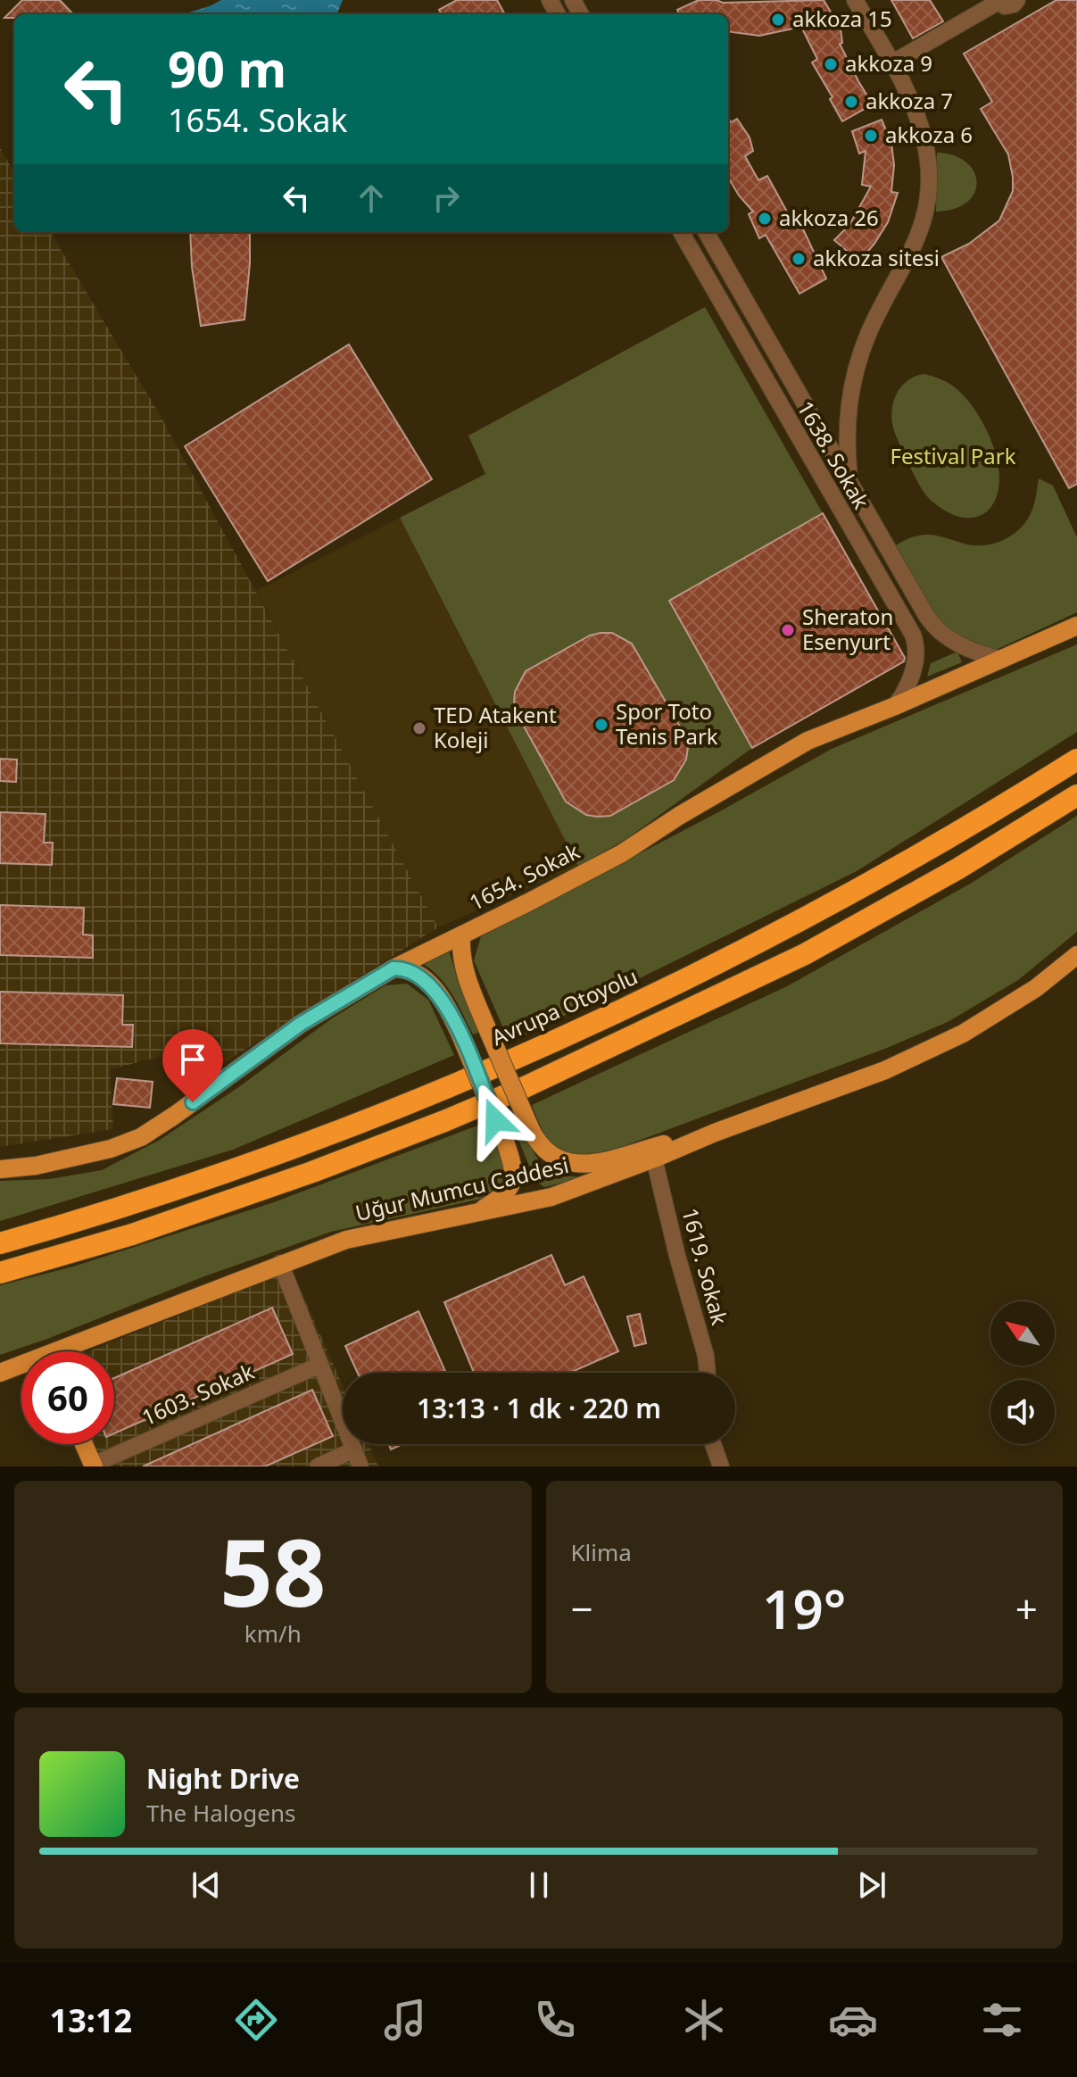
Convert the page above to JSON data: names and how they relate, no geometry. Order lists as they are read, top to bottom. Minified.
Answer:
{"streets":{"highway":["Avrupa Otoyolu"],"main road":["1654. Sokak","Uğur Mumcu Caddesi"],"street":["1638. Sokak","1619. Sokak","1603. Sokak"]},"crossings":[["1638. Sokak","1654. Sokak"],["Uğur Mumcu Caddesi","1619. Sokak"]],"parks":["Festival Park"],"places":["akkoza 15","akkoza 9","akkoza 7","akkoza 6","akkoza 26","akkoza sitesi","Sheraton Esenyurt","Spor Toto Tenis Park","TED Atakent Koleji"],"north":"top left","page":{"turn":["90 m","1654. Sokak"],"limit":"60","trip":"13:13 · 1 dk · 220 m","tile":[["58","km/h"],"Klima"],"heat":["−","19°","+"],"song":["Night Drive","The Halogens"],"tabs":"13:12"}}
